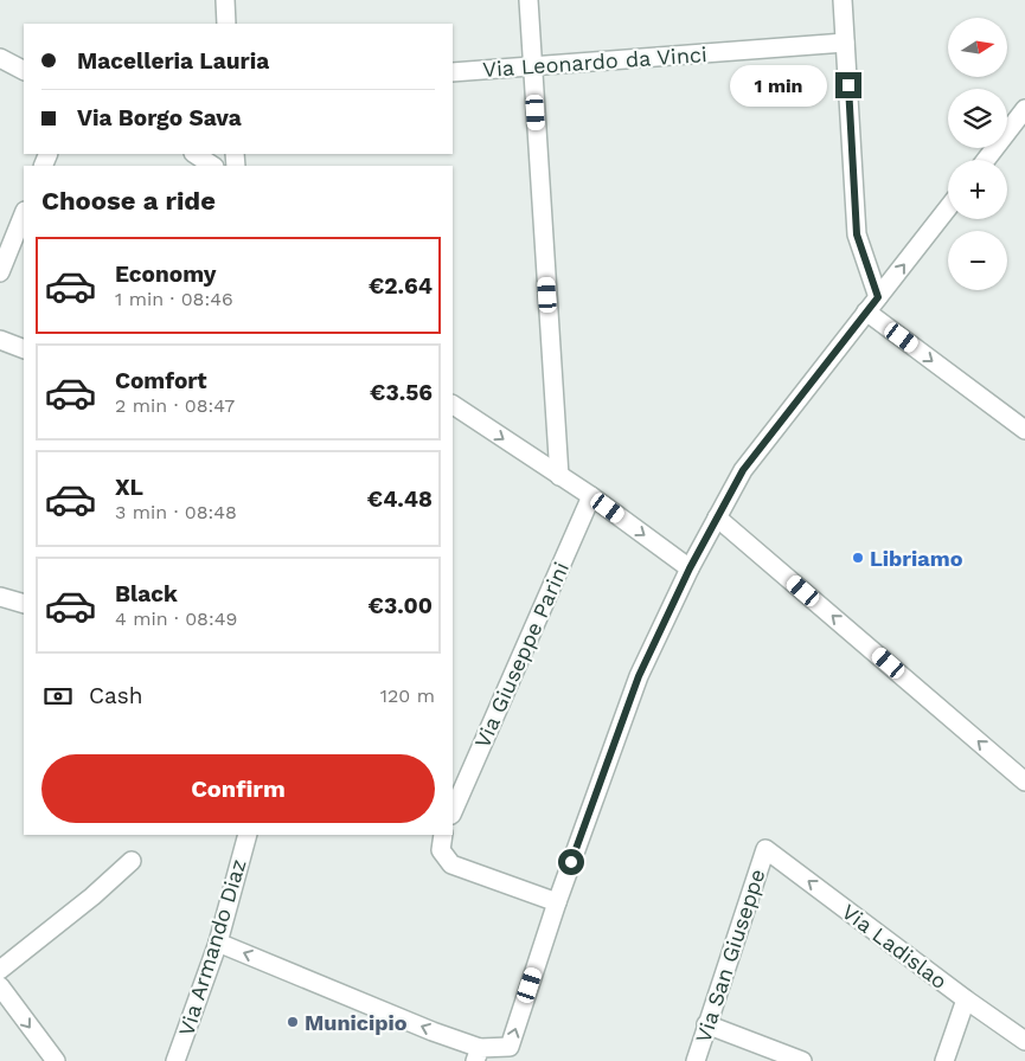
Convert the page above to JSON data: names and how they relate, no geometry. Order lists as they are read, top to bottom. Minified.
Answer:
{"streets":{"street":["Via Leonardo da Vinci","Via Giuseppe Parini","Via Ladislao","Via Armando Diaz","Via San Giuseppe"]},"crossings":[["Via Ladislao","Via San Giuseppe"]],"one_way":["Via Ladislao"],"places":["Libriamo","Municipio"],"north":"right","page":{"map_buttons":["+","−"],"banner":["Macelleria Lauria","Via Borgo Sava"],"bubble":"1 min","heading":"Choose a ride","list":[{"name":"Economy","note":"1 min · 08:46","value":"€2.64"},{"name":"Comfort","note":"2 min · 08:47","value":"€3.56"},{"name":"XL","note":"3 min · 08:48","value":"€4.48"},{"name":"Black","note":"4 min · 08:49","value":"€3.00"}],"pay":["Cash","120 m"],"buttons":"Confirm"}}
